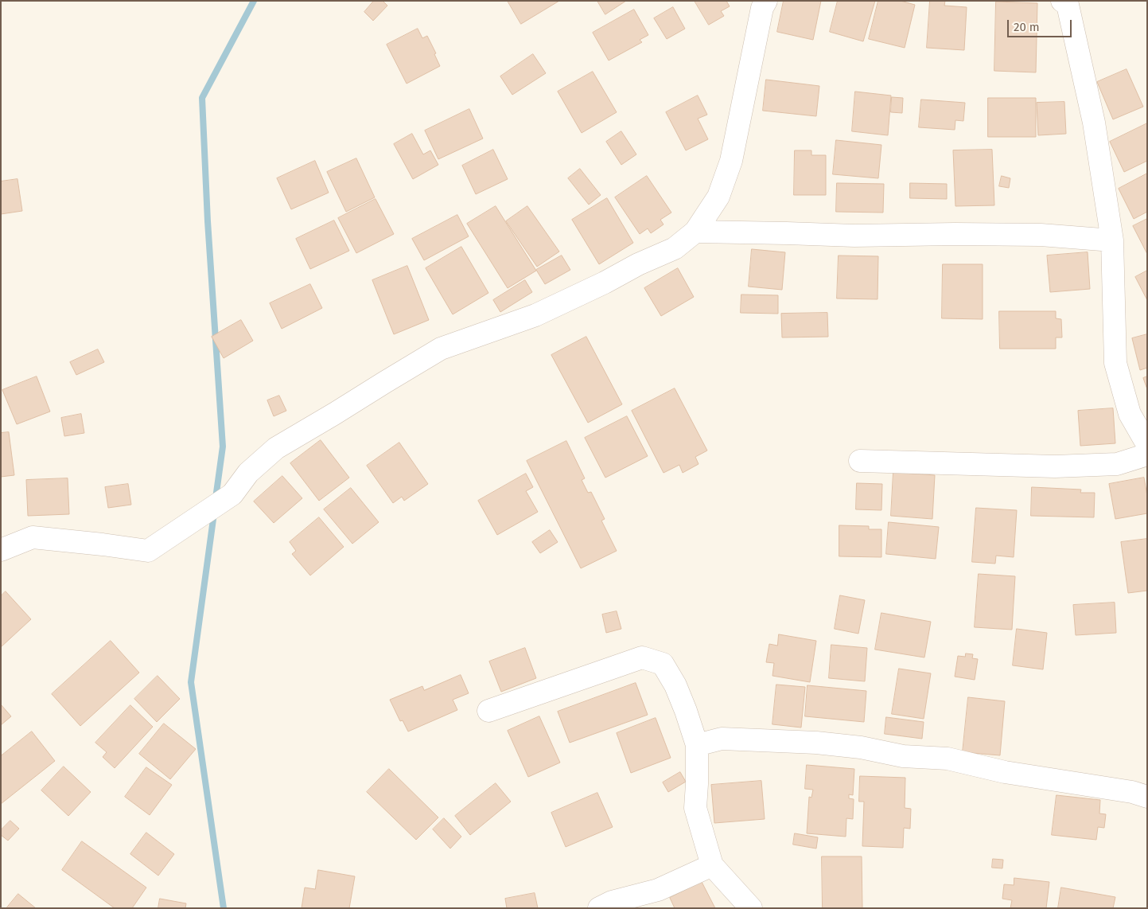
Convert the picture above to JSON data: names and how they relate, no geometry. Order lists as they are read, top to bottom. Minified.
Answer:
{"scale_bar":"20 m"}
